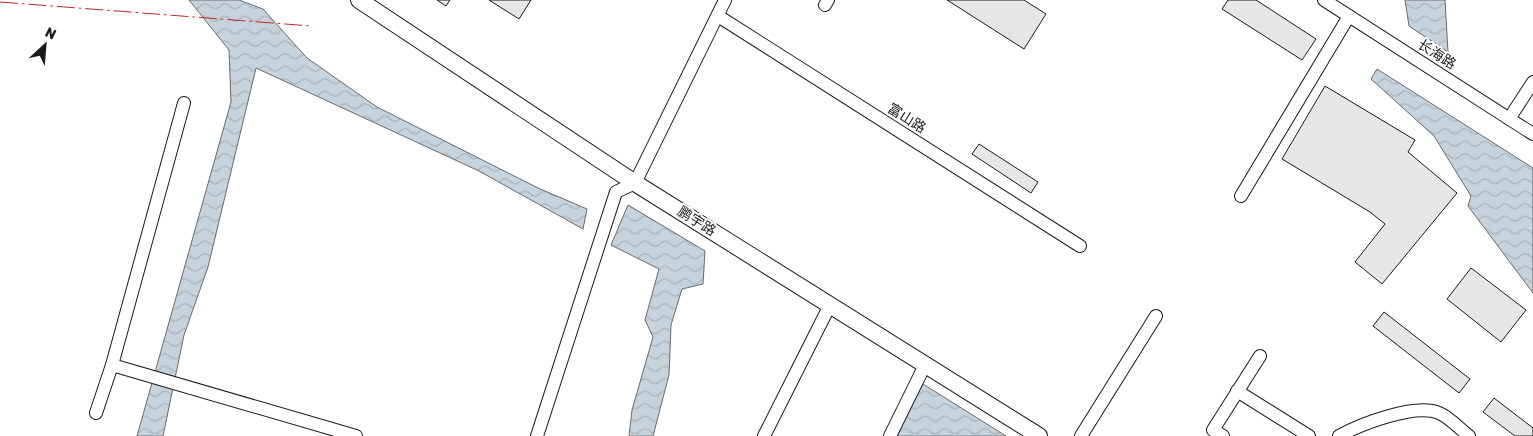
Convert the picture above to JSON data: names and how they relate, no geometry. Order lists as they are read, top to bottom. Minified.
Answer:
{"streets":{"main road":["鹏宇路"],"street":["长海路","富山路"]},"north":"top right"}
